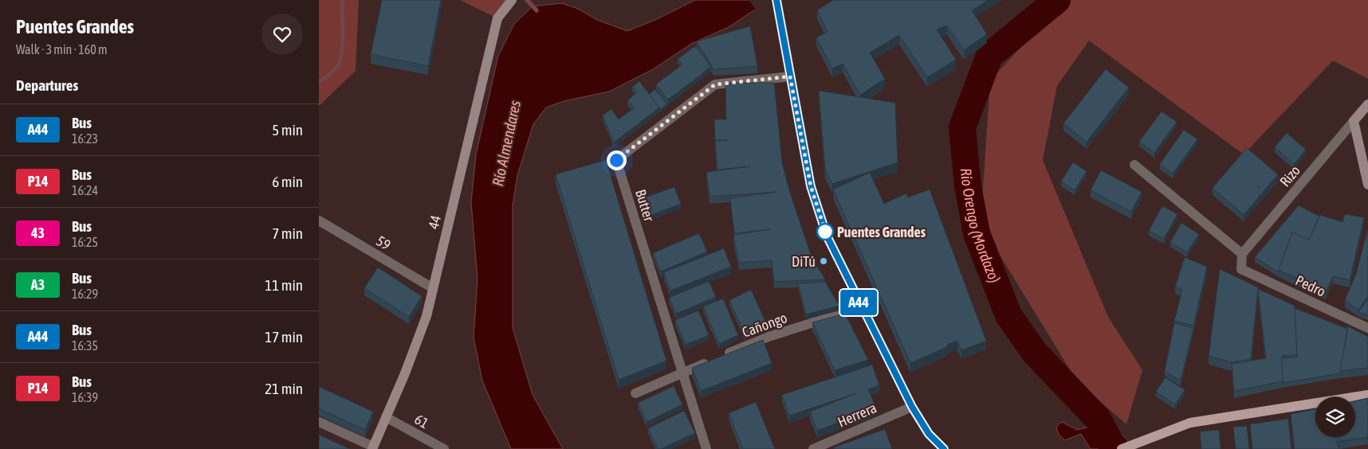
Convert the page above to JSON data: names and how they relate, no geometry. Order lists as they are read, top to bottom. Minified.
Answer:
{"streets":{"street":["Rizo","Butter","44","59","Pedro","Cañongo","Herrera","61"]},"crossings":[["Rizo","Pedro"],["Butter","Cañongo"],["44","59"],["44","61"]],"water":["Río Almendares","Río Orengo (Mordazo)"],"places":["Puentes Grandes","DiTú"],"lines":["bus line A44"],"page":{"heading":[["Puentes Grandes","Walk · 3 min · 160 m"],"Departures"],"on_map":"A44","list":[{"mark":"A44","name":"Bus","note":"16:23","value":"5 min"},{"mark":"P14","name":"Bus","note":"16:24","value":"6 min"},{"mark":"43","name":"Bus","note":"16:25","value":"7 min"},{"mark":"A3","name":"Bus","note":"16:29","value":"11 min"},{"mark":"A44","name":"Bus","note":"16:35","value":"17 min"},{"mark":"P14","name":"Bus","note":"16:39","value":"21 min"}]}}
